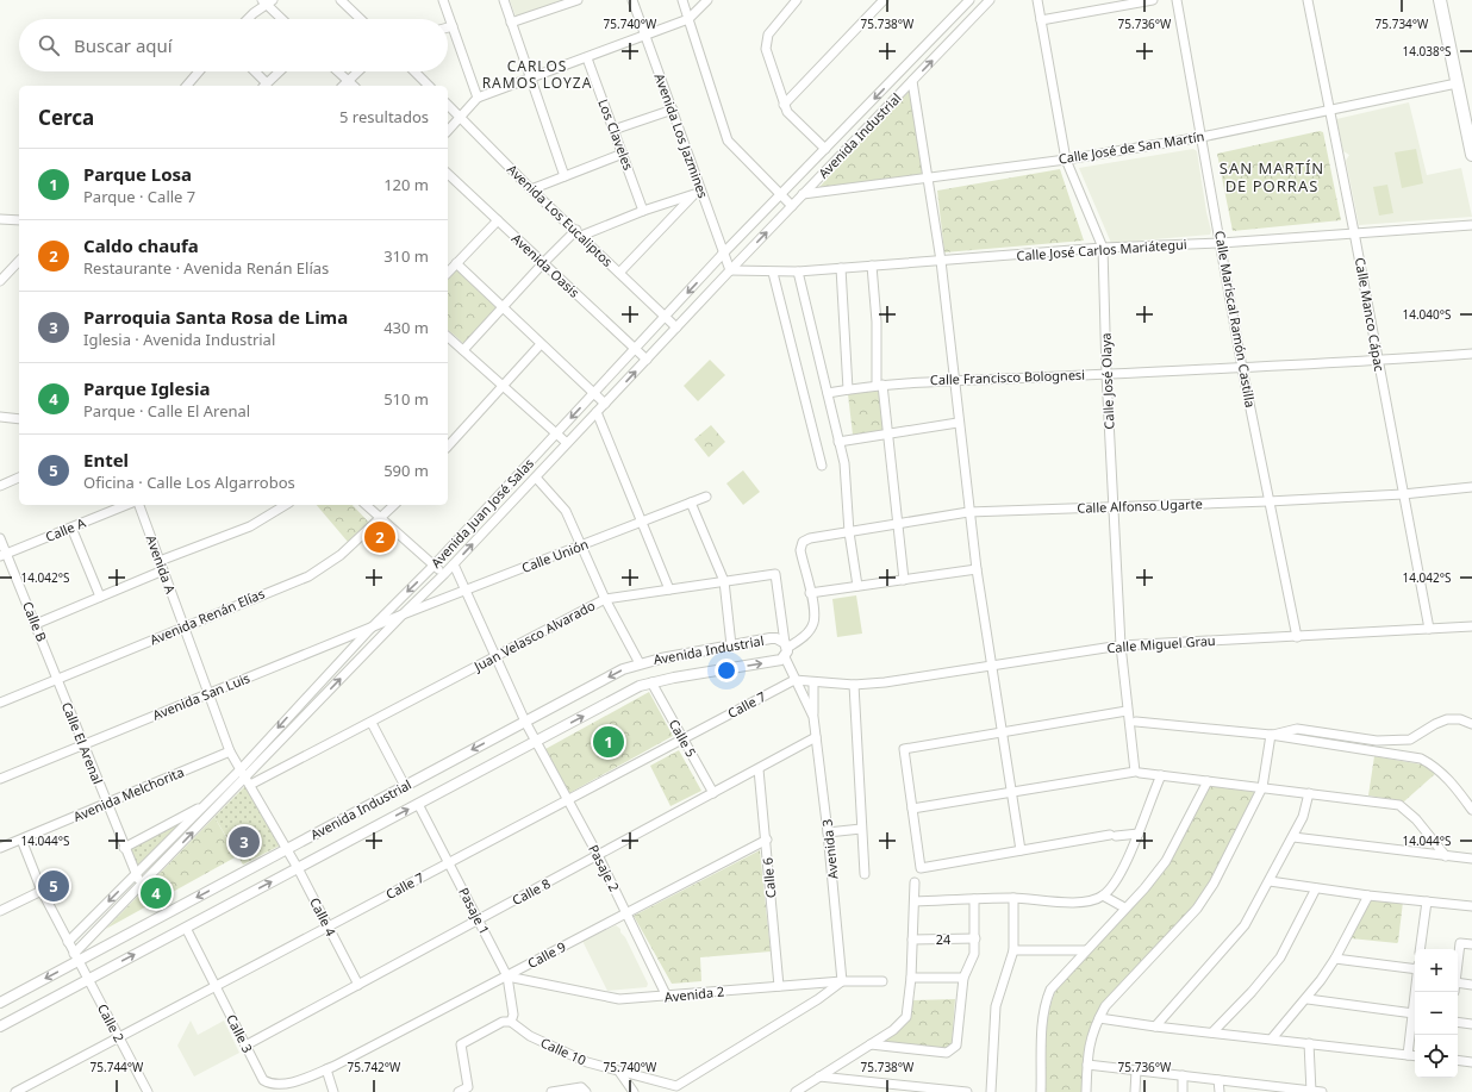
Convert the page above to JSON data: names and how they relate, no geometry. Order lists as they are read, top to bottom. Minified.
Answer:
{"streets":{"street":["Los Claveles","Avenida Los Jazmines","Avenida Industrial","Calle José de San Martín","Avenida Los Eucaliptos","Calle José Carlos Mariátegui","Avenida Oasis","Calle Manco Cápac","Calle Mariscal Ramón Castilla","Calle Francisco Bolognesi","Calle José Olaya","Calle Alfonso Ugarte","Avenida Juan José Salas","Calle A","Calle Unión","Avenida A","Avenida Renán Elías","Calle B","Juan Velasco Alvarado","Calle Miguel Grau","Avenida San Luis","Calle 7","Calle 5","Calle El Arenal","Avenida Melchorita","Avenida 3","Pasaje 2","Calle 6","Calle 8","Pasaje 1","Calle 4","24","Calle 9","Avenida 2","Calle 2","Calle 3","Calle 10"]},"crossings":[["Avenida Los Jazmines","Avenida Industrial"],["Avenida Los Jazmines","Calle José Carlos Mariátegui"],["Avenida Los Jazmines","Avenida Juan José Salas"],["Avenida Industrial","Calle José de San Martín"],["Avenida Industrial","Calle José Carlos Mariátegui"],["Avenida Industrial","Avenida Juan José Salas"],["Avenida Industrial","Juan Velasco Alvarado"],["Avenida Industrial","Calle 5"],["Avenida Industrial","Avenida 3"],["Avenida Industrial","Pasaje 2"],["Avenida Industrial","Pasaje 1"],["Avenida Industrial","Calle 4"],["Avenida Industrial","Calle 2"],["Avenida Industrial","Calle 3"],["Calle José de San Martín","Calle Manco Cápac"],["Calle José de San Martín","Calle Mariscal Ramón Castilla"],["Calle José de San Martín","Calle José Olaya"],["Avenida Los Eucaliptos","Avenida Juan José Salas"],["Calle José Carlos Mariátegui","Calle Manco Cápac"],["Calle José Carlos Mariátegui","Calle Mariscal Ramón Castilla"],["Calle José Carlos Mariátegui","Calle José Olaya"],["Calle José Carlos Mariátegui","Avenida Juan José Salas"],["Avenida Oasis","Avenida Juan José Salas"],["Calle Manco Cápac","Calle Francisco Bolognesi"],["Calle Manco Cápac","Calle Alfonso Ugarte"],["Calle Manco Cápac","Calle Miguel Grau"],["Calle Mariscal Ramón Castilla","Calle Francisco Bolognesi"],["Calle Mariscal Ramón Castilla","Calle Alfonso Ugarte"],["Calle Mariscal Ramón Castilla","Calle Miguel Grau"],["Calle Francisco Bolognesi","Calle José Olaya"],["Calle José Olaya","Calle Alfonso Ugarte"],["Calle José Olaya","Calle Miguel Grau"],["Avenida Juan José Salas","Calle Unión"],["Avenida Juan José Salas","Juan Velasco Alvarado"],["Avenida Juan José Salas","Avenida San Luis"],["Avenida Juan José Salas","Calle El Arenal"],["Avenida Juan José Salas","Pasaje 2"],["Avenida Juan José Salas","Calle 4"],["Avenida Juan José Salas","Calle 2"],["Calle A","Calle B"],["Calle Unión","Avenida San Luis"],["Calle Unión","Pasaje 2"],["Avenida A","Avenida Renán Elías"],["Avenida A","Avenida San Luis"],["Avenida A","Avenida Melchorita"],["Avenida A","Calle 4"],["Avenida Renán Elías","Calle B"],["Avenida Renán Elías","Calle El Arenal"],["Calle B","Calle El Arenal"],["Juan Velasco Alvarado","Avenida 3"],["Juan Velasco Alvarado","Pasaje 2"],["Juan Velasco Alvarado","Calle 4"],["Calle Miguel Grau","Calle 7"],["Calle Miguel Grau","Avenida 3"],["Avenida San Luis","Calle El Arenal"],["Calle 7","Calle 5"],["Calle 7","Avenida 3"],["Calle 7","Pasaje 2"],["Calle 7","Pasaje 1"],["Calle 7","Calle 4"],["Calle 7","Calle 2"],["Calle 7","Calle 3"],["Calle 5","Calle 8"],["Calle El Arenal","Avenida Melchorita"],["Avenida Melchorita","Calle 4"],["Avenida Melchorita","Calle 2"],["Avenida 3","Calle 8"],["Avenida 3","Avenida 2"],["Avenida 3","Calle 10"],["Pasaje 2","Calle 8"],["Pasaje 2","Calle 9"],["Pasaje 2","Avenida 2"],["Calle 6","Calle 8"],["Calle 6","Calle 9"],["Calle 6","Avenida 2"],["Calle 8","Pasaje 1"],["Calle 8","Calle 4"],["Calle 8","Calle 3"],["Pasaje 1","Calle 9"],["Pasaje 1","Avenida 2"],["Pasaje 1","Calle 10"],["Calle 9","Avenida 2"],["Calle 9","Calle 3"],["Avenida 2","Calle 10"]],"districts":["CARLOS RAMOS LOYZA","SAN MARTÍN DE PORRAS"],"page":{"search":"Buscar aquí","heading":["Cerca","5 resultados"],"list":[{"mark":"1","name":"Parque Losa","note":"Parque · Calle 7","value":"120 m"},{"mark":"2","name":"Caldo chaufa","note":"Restaurante · Avenida Renán Elías","value":"310 m"},{"mark":"3","name":"Parroquia Santa Rosa de Lima","note":"Iglesia · Avenida Industrial","value":"430 m"},{"mark":"4","name":"Parque Iglesia","note":"Parque · Calle El Arenal","value":"510 m"},{"mark":"5","name":"Entel","note":"Oficina · Calle Los Algarrobos","value":"590 m"}],"pins":["2","1","3","5","4"],"map_buttons":["+","−"]},"coordinates":["75.740°W","75.738°W","75.736°W","75.734°W","14.038°S","14.040°S","14.042°S","14.044°S","75.744°W","75.742°W"]}
